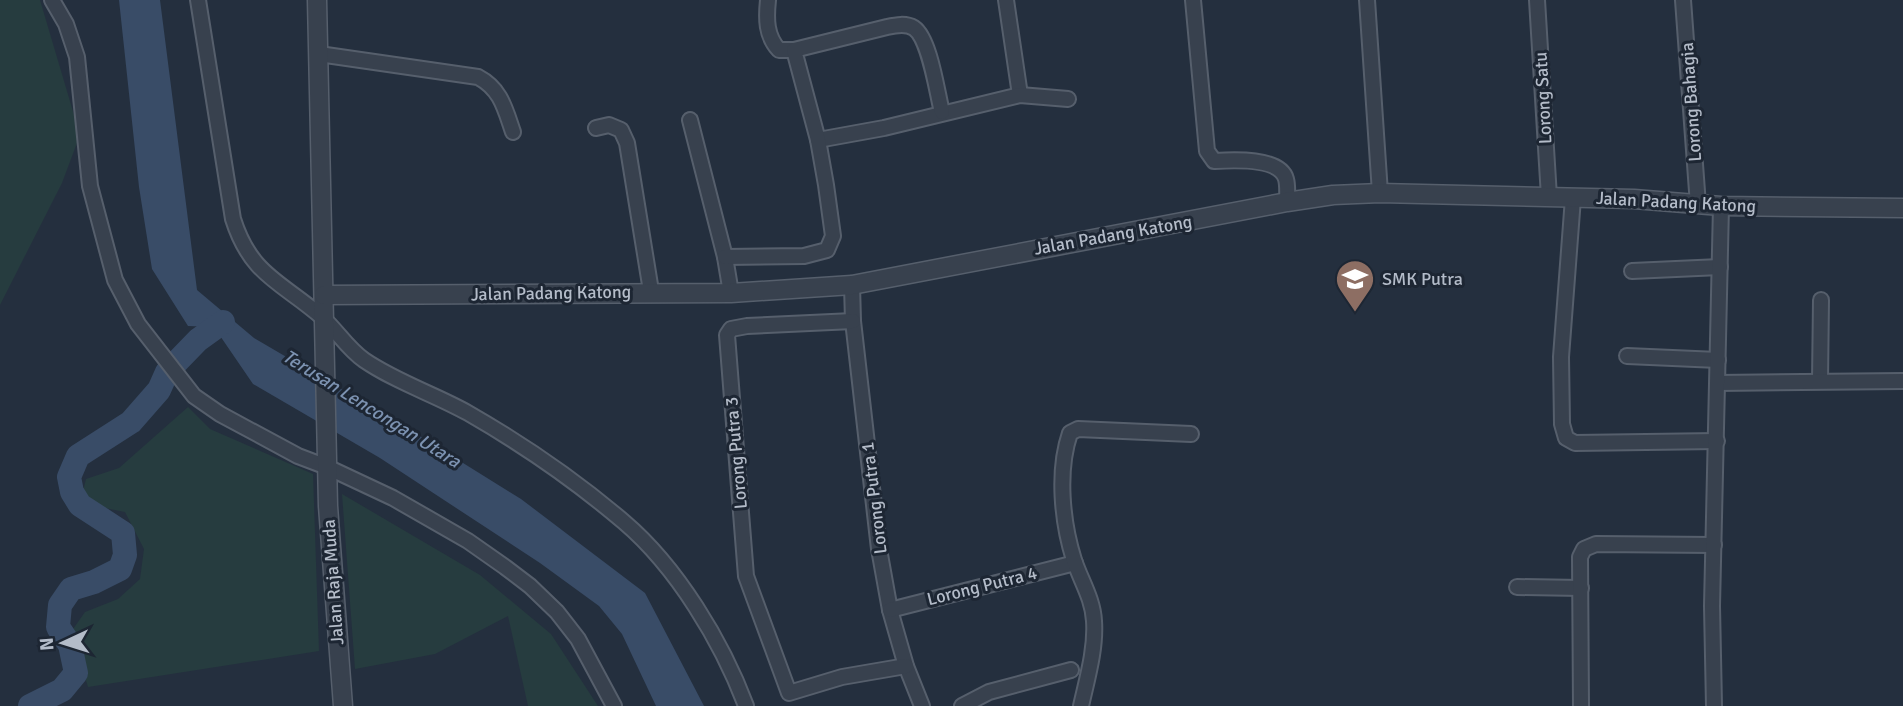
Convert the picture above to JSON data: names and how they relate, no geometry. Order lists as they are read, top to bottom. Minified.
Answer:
{"streets":{"street":["Lorong Satu","Lorong Bahagia","Jalan Padang Katong","Lorong Putra 3","Lorong Putra 1","Jalan Raja Muda","Lorong Putra 4"]},"crossings":[["Lorong Satu","Jalan Padang Katong"],["Lorong Bahagia","Jalan Padang Katong"],["Jalan Padang Katong","Lorong Putra 1"],["Jalan Padang Katong","Jalan Raja Muda"],["Lorong Putra 3","Lorong Putra 1"],["Lorong Putra 1","Lorong Putra 4"]],"water":["Terusan Lencongan Utara"],"places":{"school or university":["SMK Putra"]},"north":"left"}
